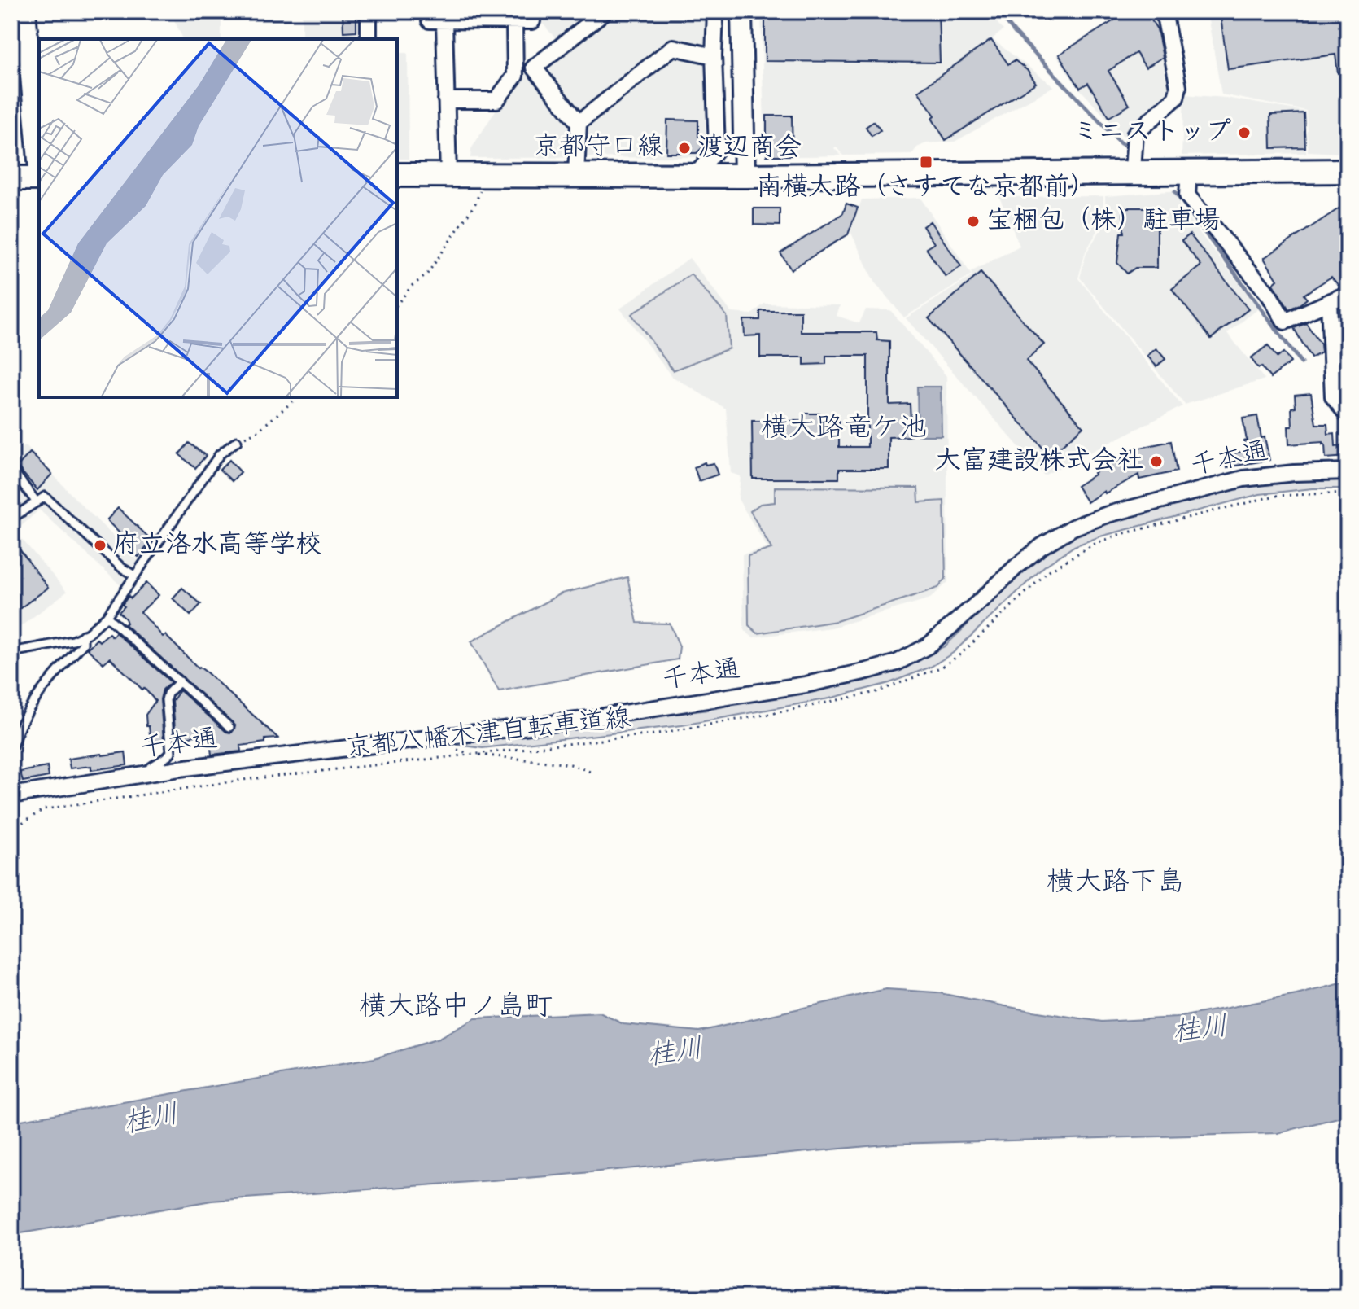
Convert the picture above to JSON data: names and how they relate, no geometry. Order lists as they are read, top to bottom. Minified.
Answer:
{"streets":{"main road":["京都守口線"],"street":["千本通"],"path":["京都八幡木津自転車道線"]},"districts":["横大路竜ケ池","横大路下島","横大路中ノ島町"],"water":["桂川"],"places":{"other":["ミニストップ","渡辺商会","宝梱包（株）駐車場","大富建設株式会社","府立洛水高等学校"],"transit":["南横大路（さすてな京都前）"]}}
